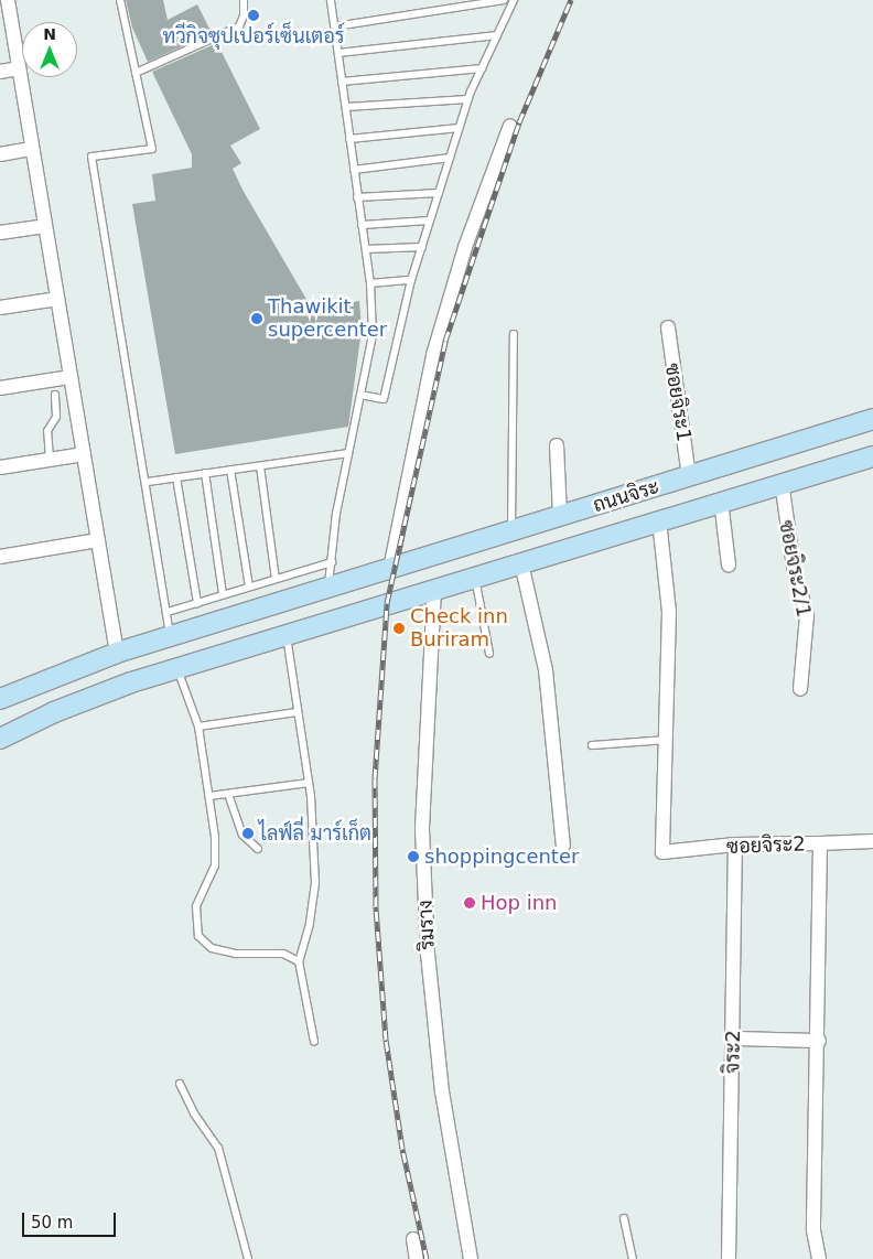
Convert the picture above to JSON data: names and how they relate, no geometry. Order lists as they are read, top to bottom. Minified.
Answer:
{"streets":{"main road":["ถนนจิระ"],"street":["ซอยจิระ1","ซอยจิระ2/1","ซอยจิระ2","ริมราง","จิระ2"]},"crossings":[["ซอยจิระ1","ถนนจิระ"],["ถนนจิระ","ซอยจิระ2/1"],["ถนนจิระ","ซอยจิระ2"],["ถนนจิระ","ริมราง"],["ซอยจิระ2","จิระ2"]],"places":["ทวีกิจซุปเปอร์เซ็นเตอร์","Thawikit supercenter","Check inn Buriram","ไลฟ์ลี่ มาร์เก็ต","shoppingcenter","Hop inn"],"scale_bar":"50 m","north":"top"}
